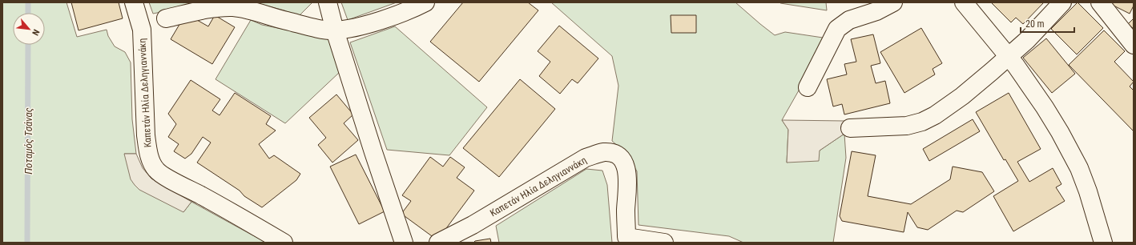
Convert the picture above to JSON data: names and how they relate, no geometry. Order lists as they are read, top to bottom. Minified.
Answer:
{"streets":{"street":["Καπετάν Ηλία Δεληγιαννάκη"]},"water":["Ποταμός Τσάνας"],"scale_bar":"20 m","north":"bottom right"}
